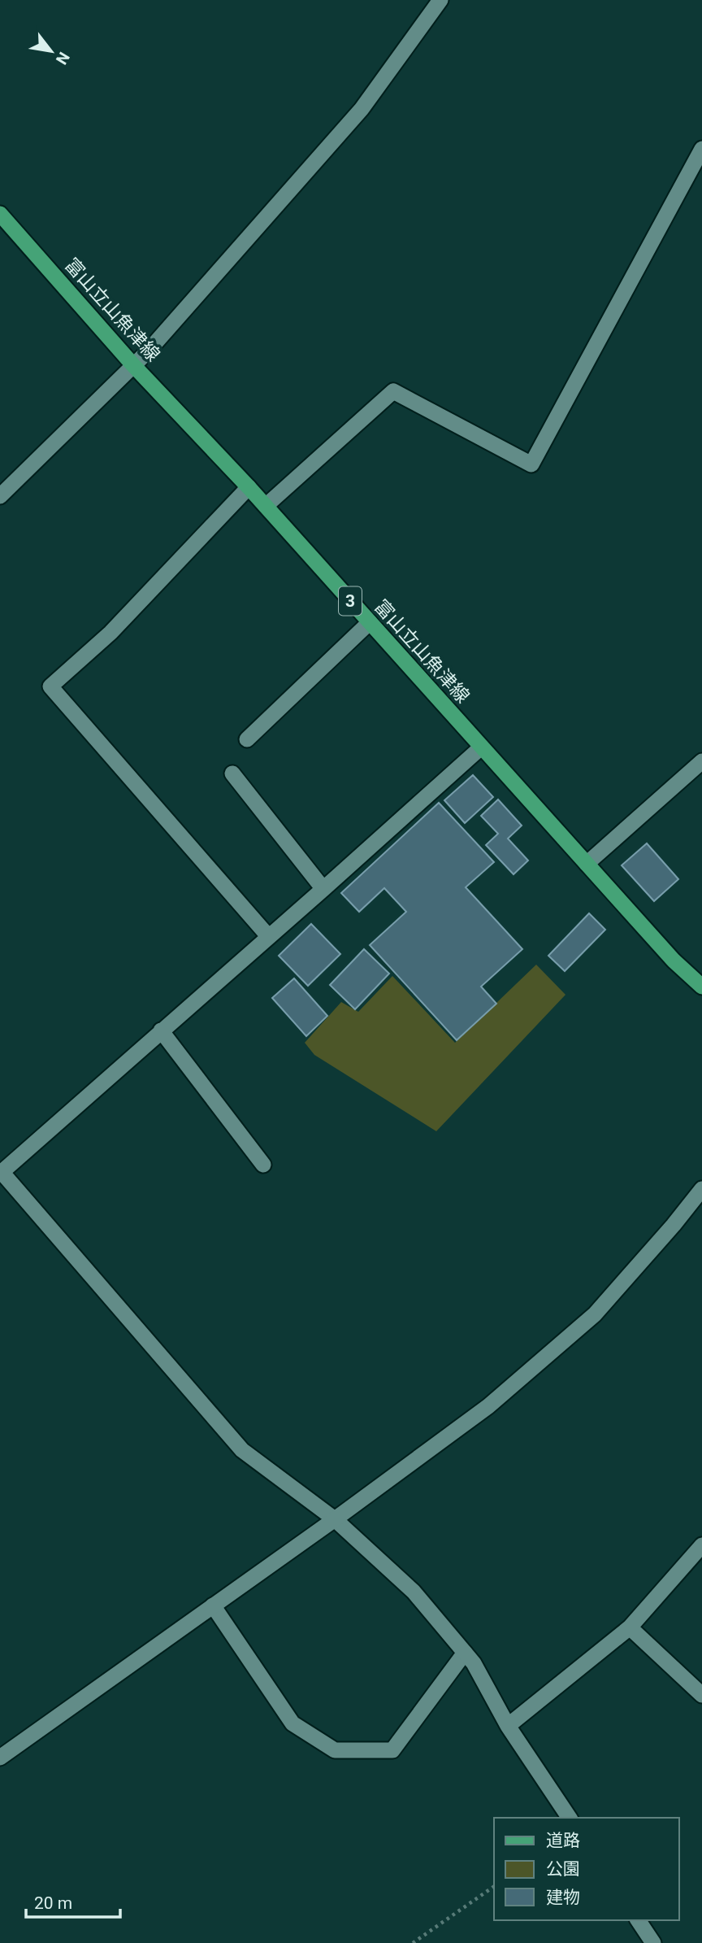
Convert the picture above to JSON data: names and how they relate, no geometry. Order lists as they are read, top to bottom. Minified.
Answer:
{"streets":{"main road":["富山立山魚津線","3"]},"legend":["道路","公園","建物"],"scale_bar":"20 m","north":"bottom right"}
